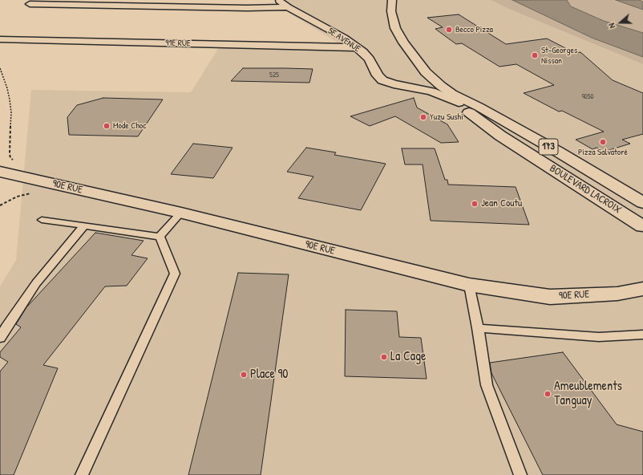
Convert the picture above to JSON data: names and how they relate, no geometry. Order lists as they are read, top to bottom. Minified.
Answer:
{"streets":{"main road":["173","90E RUE","BOULEVARD LACROIX"],"street":["5E AVENUE","91E RUE"]},"crossings":[["5E AVENUE","91E RUE"],["5E AVENUE","BOULEVARD LACROIX"]],"places":["Becco Pizza","St-Georges Nissan","Yuzu Sushi","Mode Choc","Pizza Salvatoré","Jean Coutu","La Cage","Place 90","Ameublements Tanguay"],"house_numbers":["525","9050"],"north":"left"}
